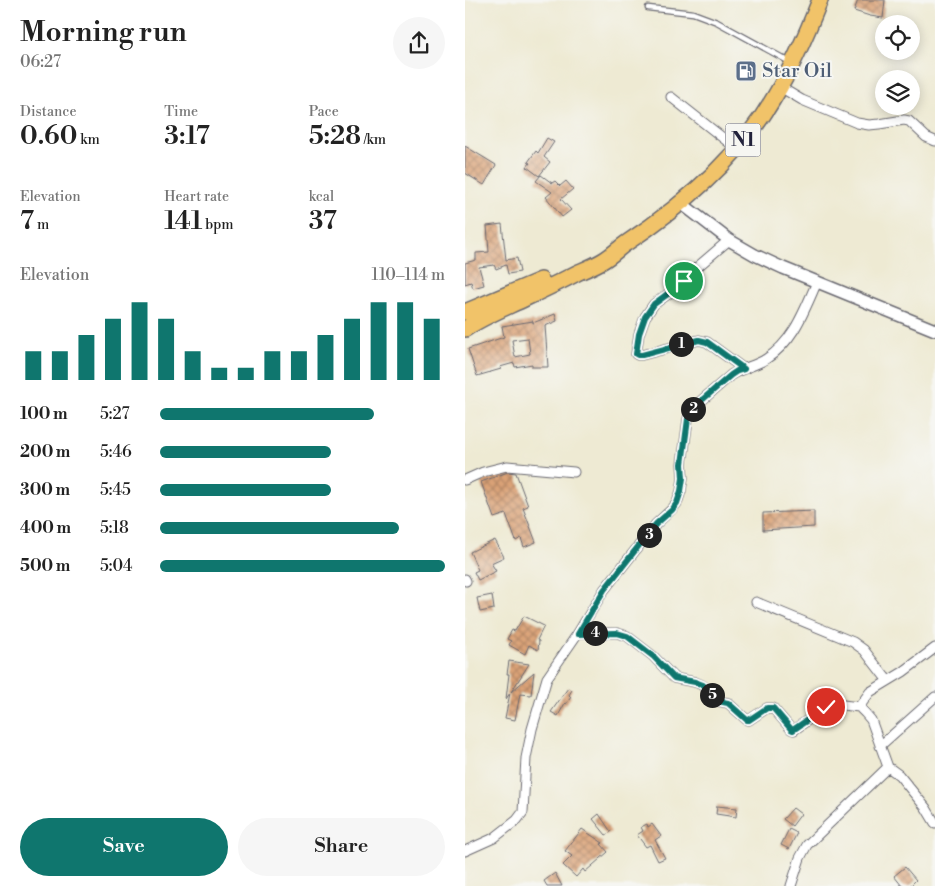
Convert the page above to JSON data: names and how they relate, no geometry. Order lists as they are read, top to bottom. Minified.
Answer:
{"streets":{"highway":["N1"]},"places":{"fuel station":["Star Oil"]},"page":{"heading":["Morning run","06:27"],"stats":[["Distance","0.60 km"],["Time","3:17"],["Pace","5:28 /km"],["Elevation","7 m"],["Heart rate","141 bpm"],["kcal","37"]],"chart":["Elevation","110–114 m"],"pins":["1","2","3","4","5"],"list":[{"name":"100 m","note":"5:27"},{"name":"200 m","note":"5:46"},{"name":"300 m","note":"5:45"},{"name":"400 m","note":"5:18"},{"name":"500 m","note":"5:04"}],"buttons":["Save","Share"]}}
